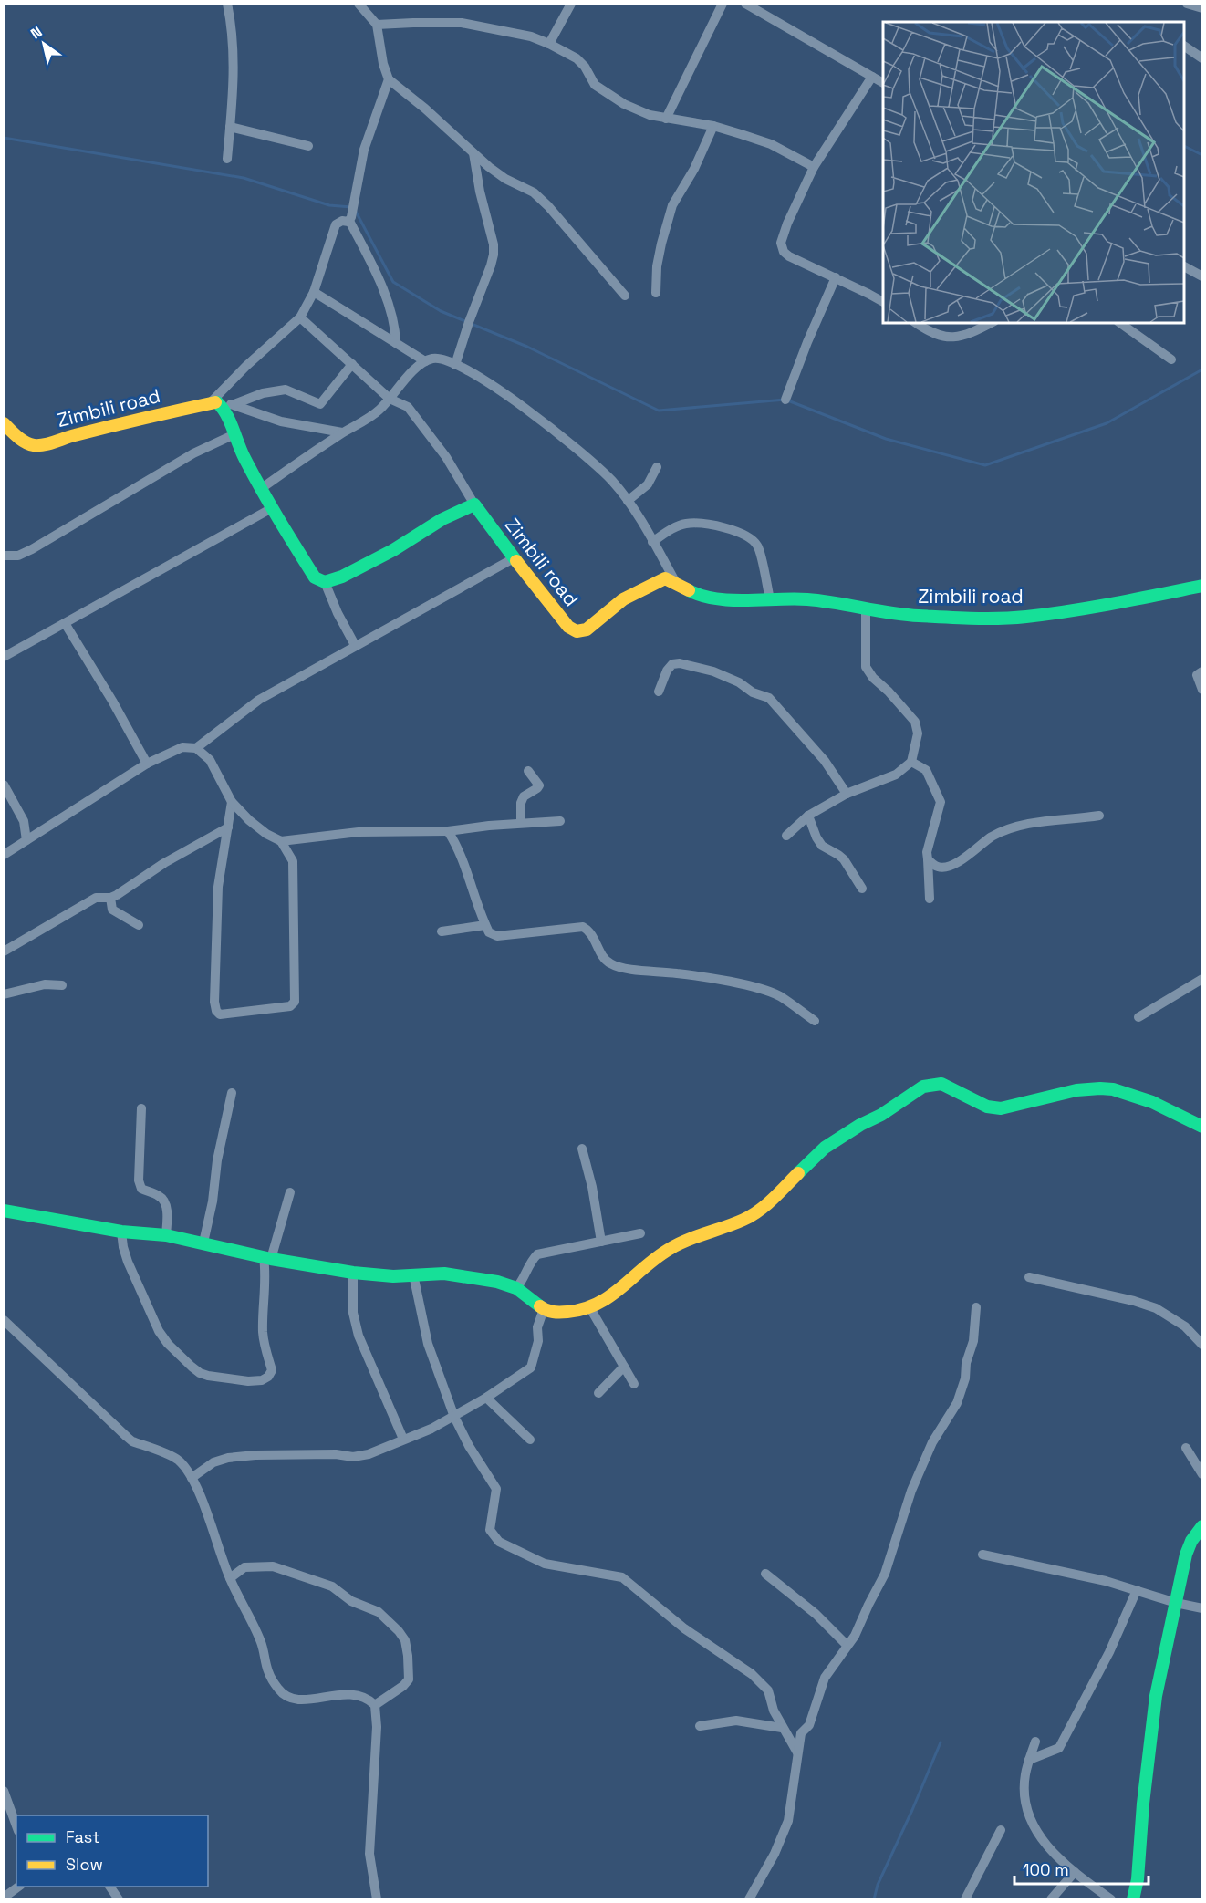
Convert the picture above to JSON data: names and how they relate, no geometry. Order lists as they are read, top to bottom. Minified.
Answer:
{"streets":{"street":["Zimbili road"]},"legend":["Fast","Slow"],"scale_bar":"100 m","north":"top left"}
